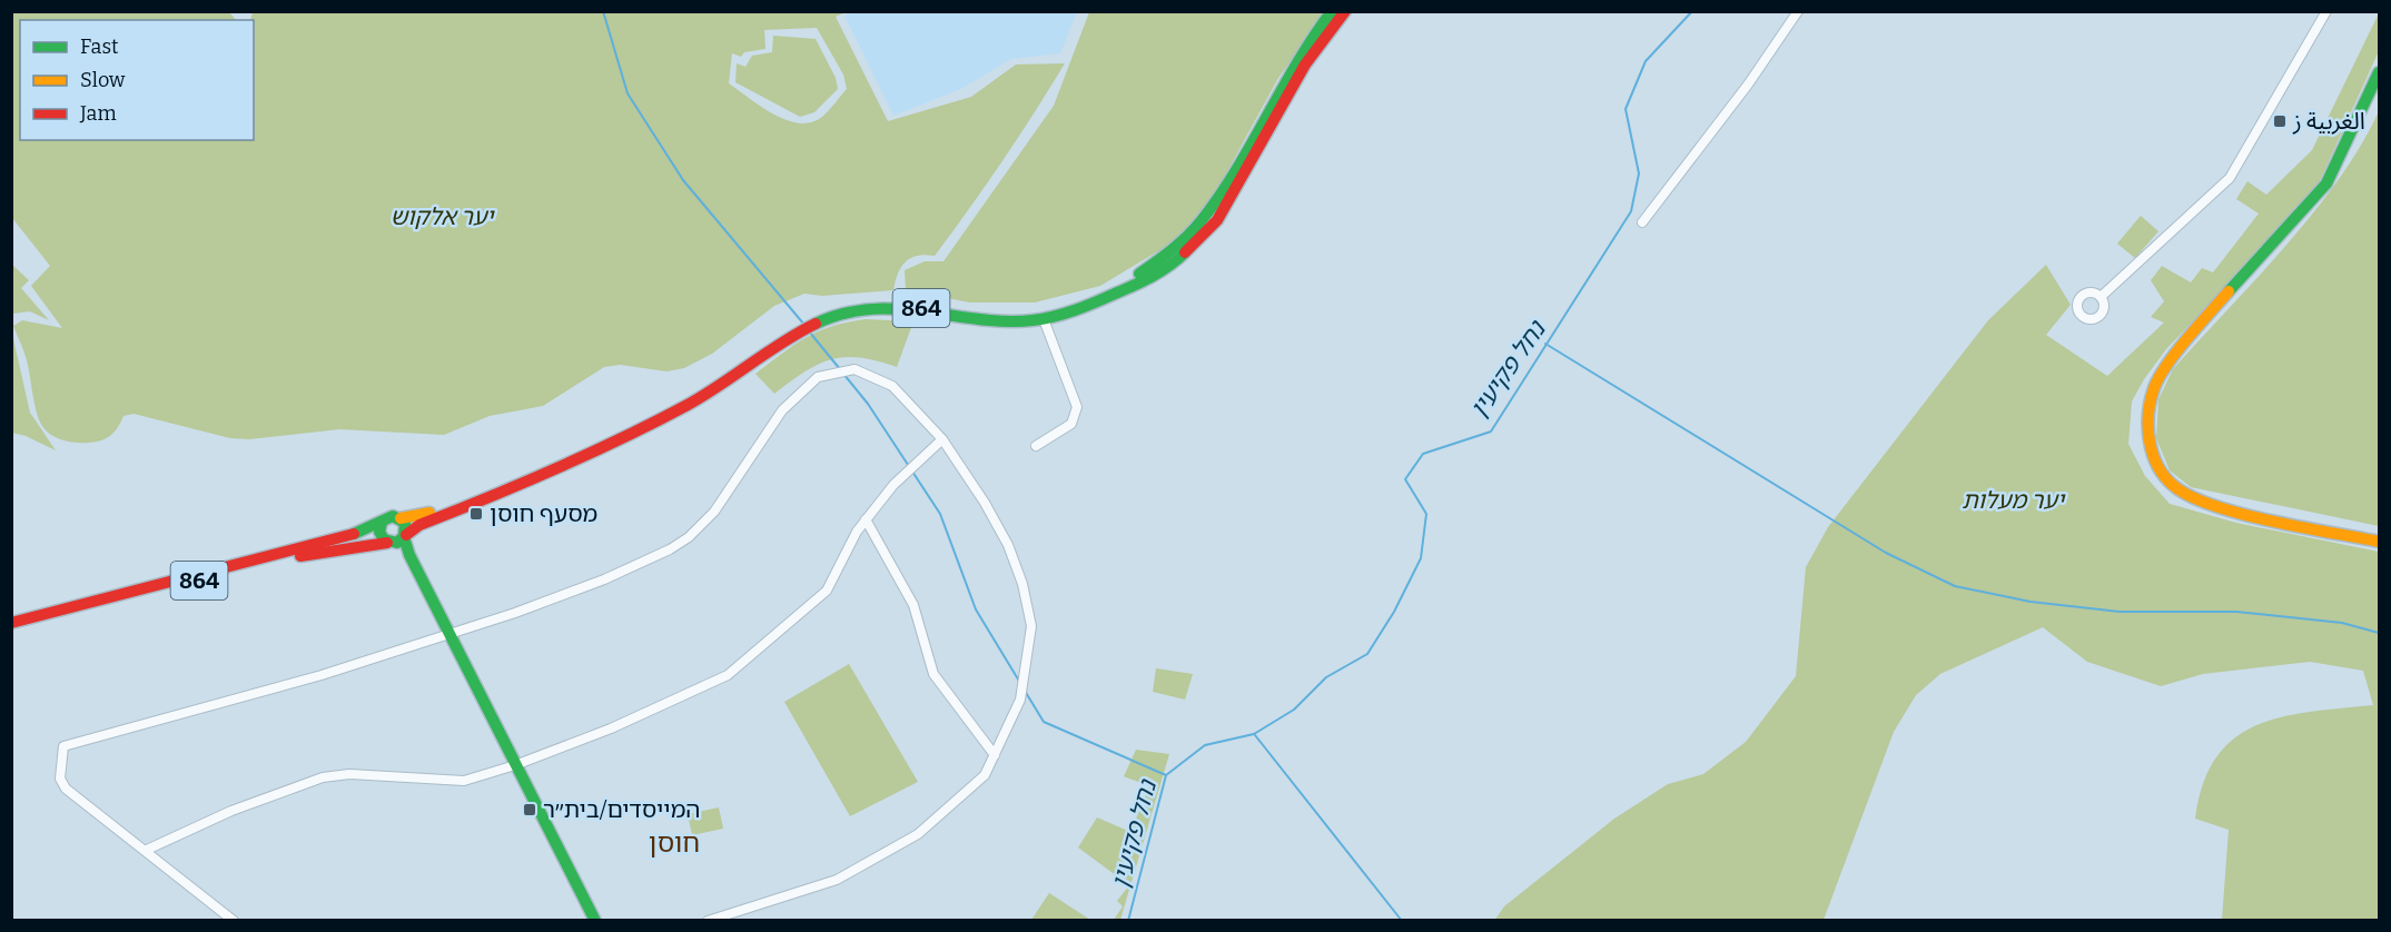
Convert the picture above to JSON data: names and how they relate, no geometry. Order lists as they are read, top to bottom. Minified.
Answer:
{"streets":{"main road":["864"]},"districts":["חוסן"],"water":["נחל פקיעין"],"parks":["יער אלקוש","יער מעלות"],"places":{"transit":["الغربية ز","מסעף חוסן","המייסדים/בית״ר"]},"legend":["Fast","Slow","Jam"]}
